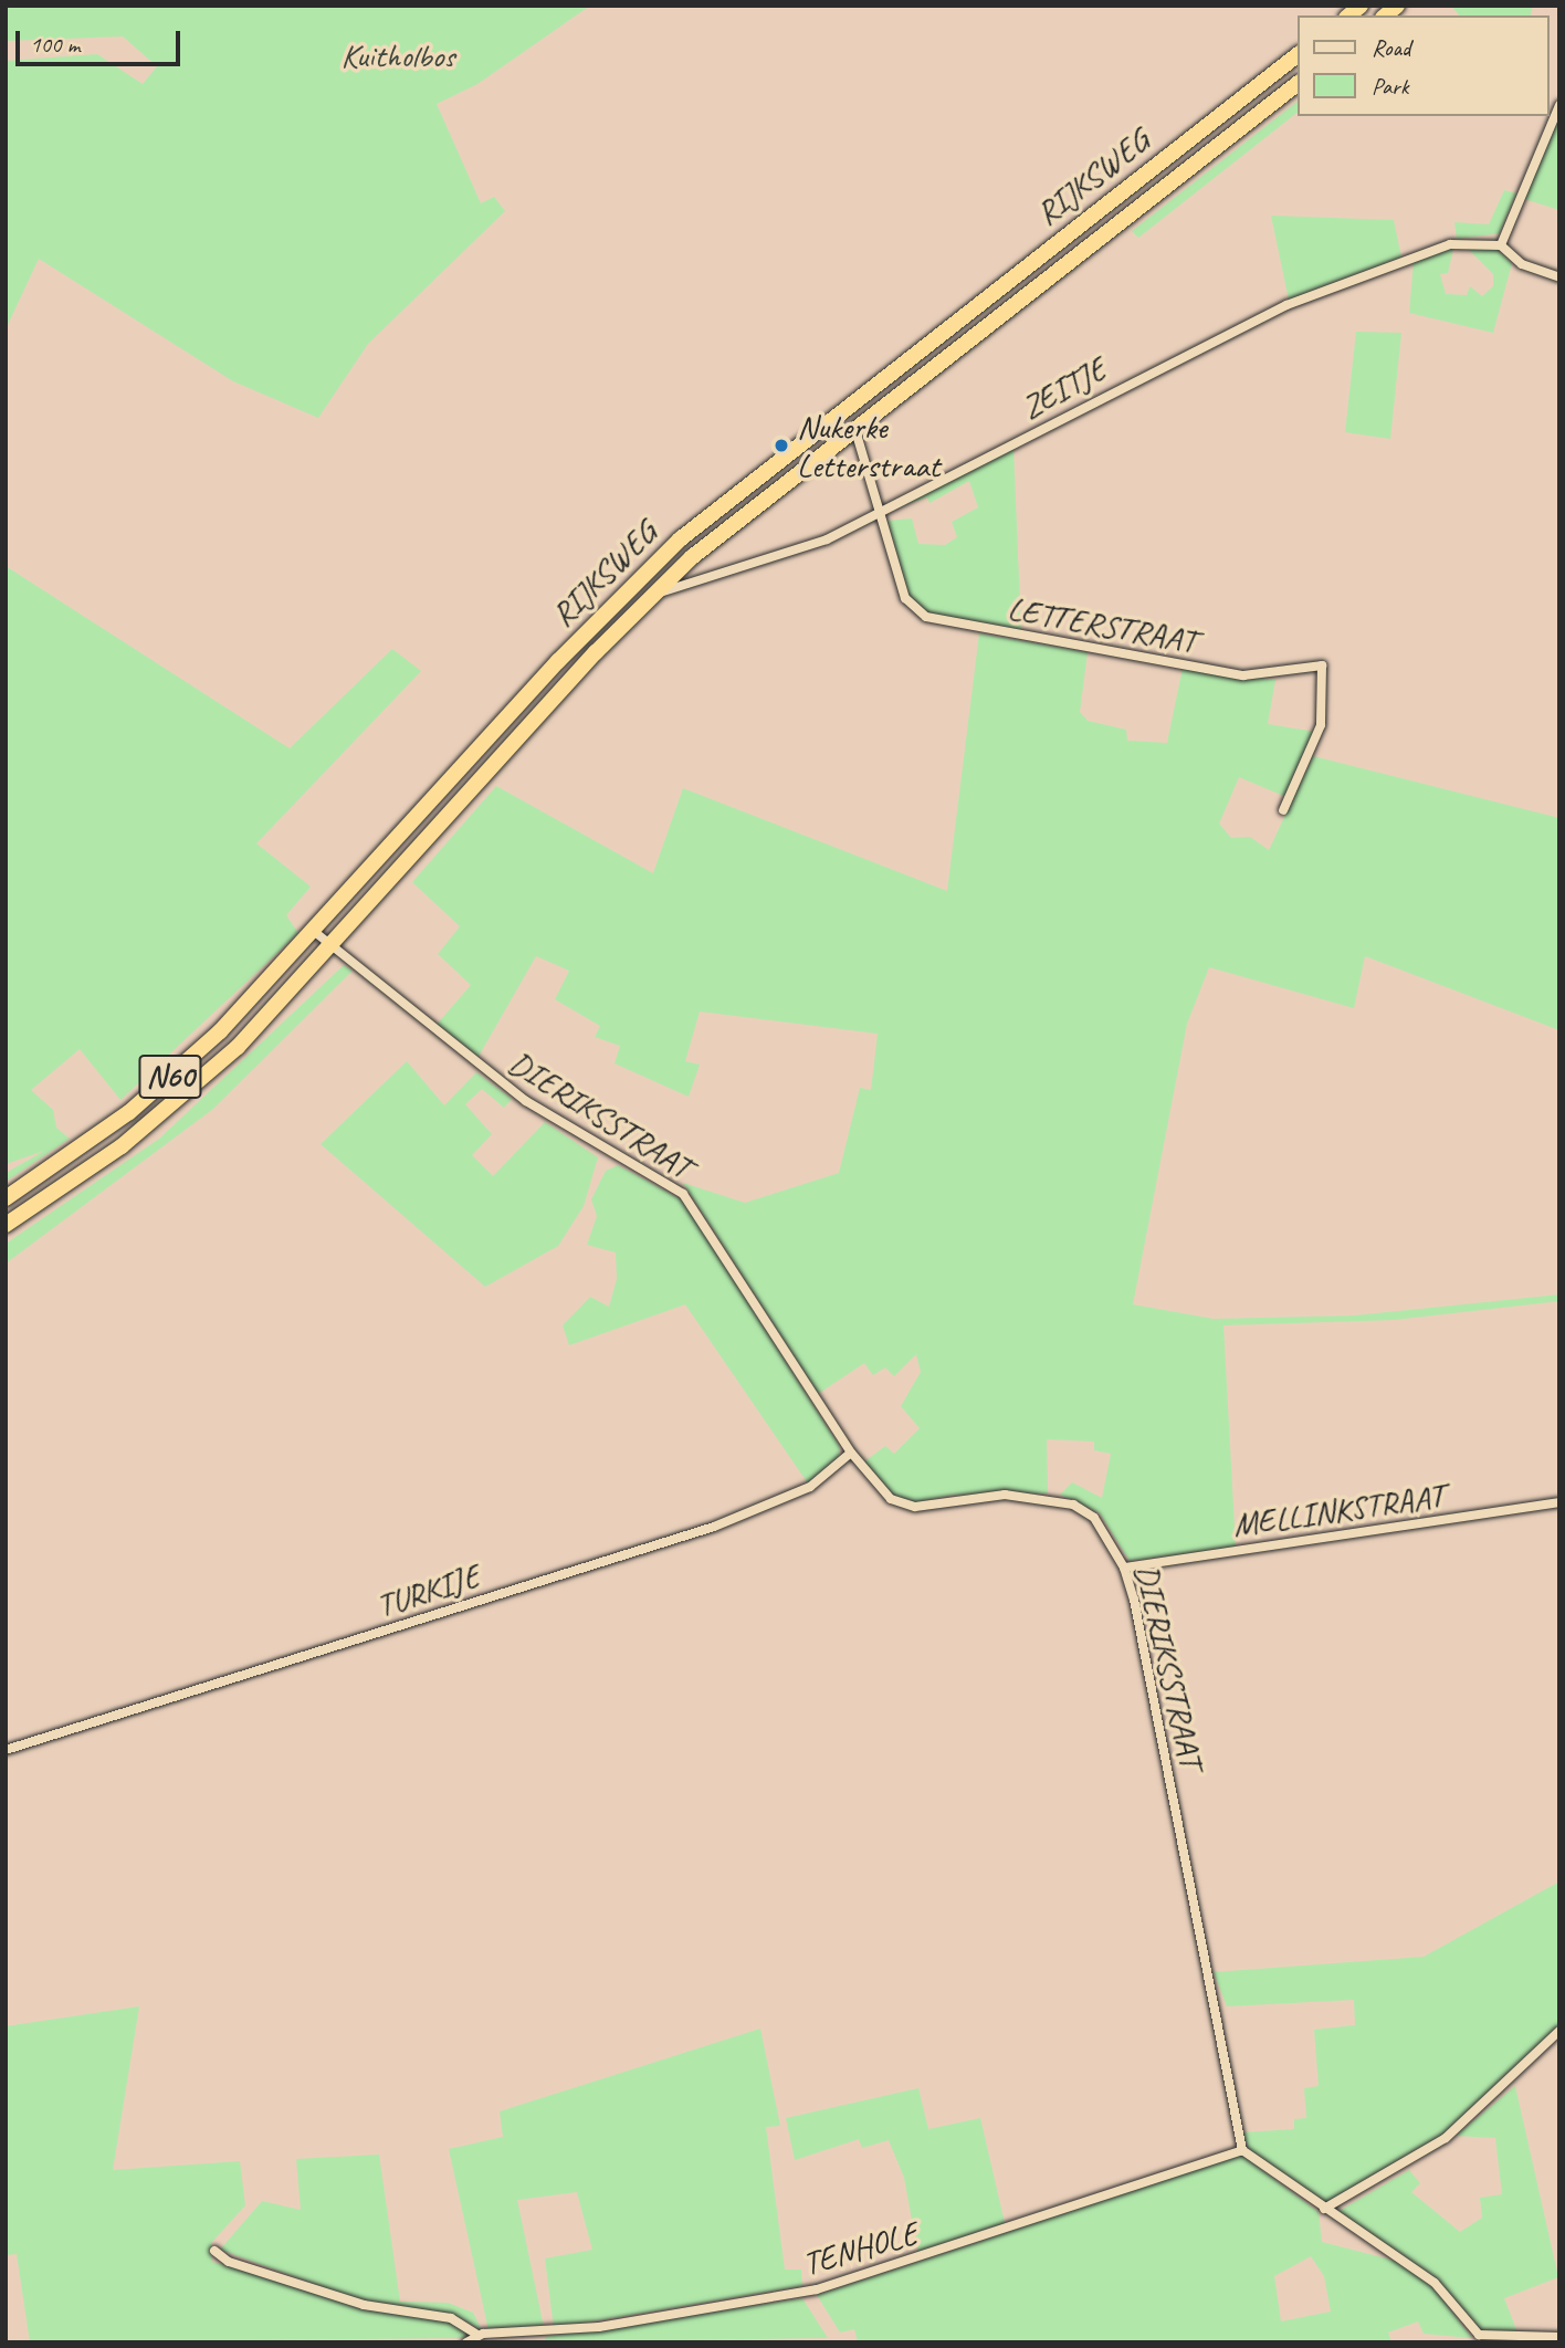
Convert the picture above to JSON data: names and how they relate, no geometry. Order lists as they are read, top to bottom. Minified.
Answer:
{"streets":{"highway":["RIJKSWEG","N60"],"street":["ZEITJE","LETTERSTRAAT","DIERIKSSTRAAT","MELLINKSTRAAT","TURKIJE","TENHOLE"]},"crossings":[["RIJKSWEG","ZEITJE"],["RIJKSWEG","LETTERSTRAAT"],["RIJKSWEG","DIERIKSSTRAAT"],["ZEITJE","LETTERSTRAAT"],["DIERIKSSTRAAT","MELLINKSTRAAT"],["DIERIKSSTRAAT","TURKIJE"],["DIERIKSSTRAAT","TENHOLE"]],"parks":["Kuitholbos"],"places":["Nukerke Letterstraat"],"legend":["Road","Park"],"scale_bar":"100 m"}
